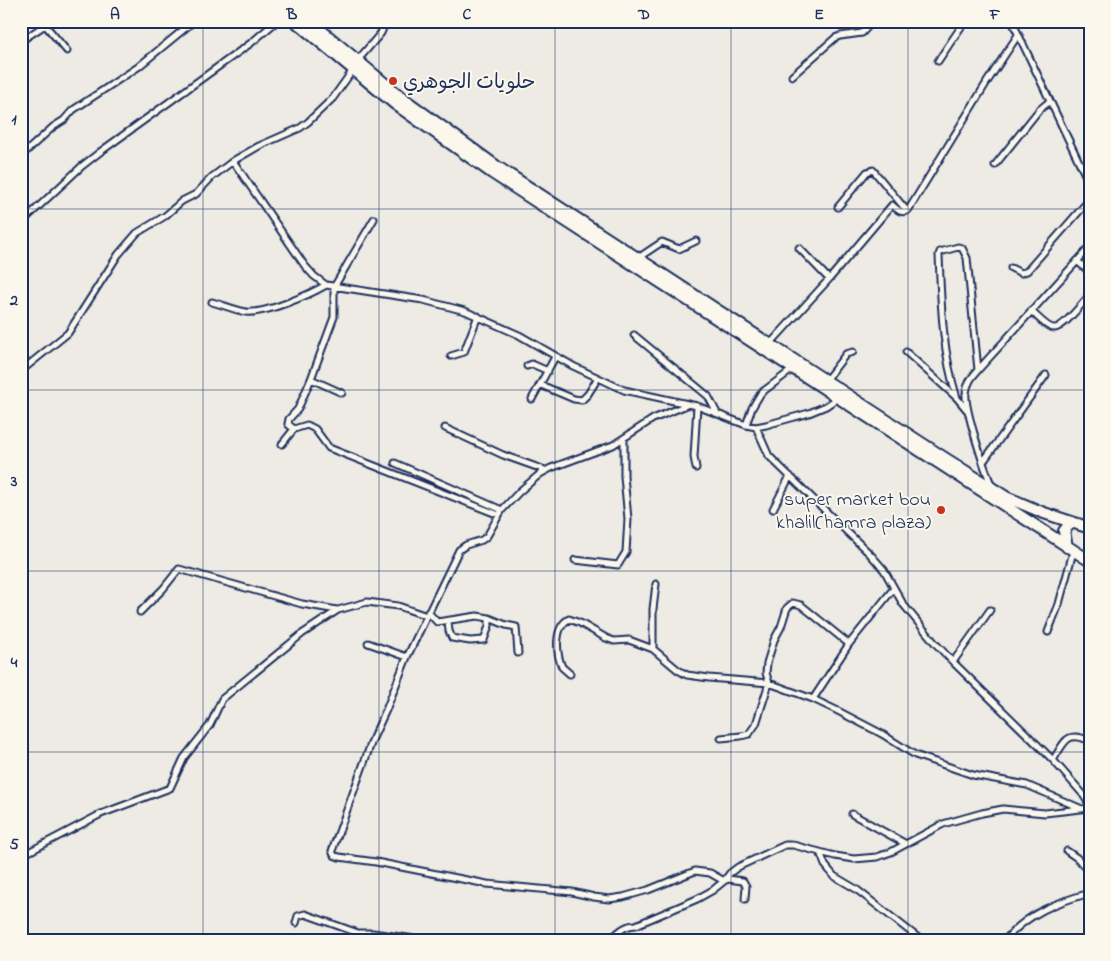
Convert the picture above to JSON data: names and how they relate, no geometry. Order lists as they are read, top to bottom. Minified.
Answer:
{"places":["حلويات الجوهري","super market bou khalil(hamra plaza)"],"grid":{"columns":["A","B","C","D","E","F"],"rows":["1","2","3","4","5"]}}
